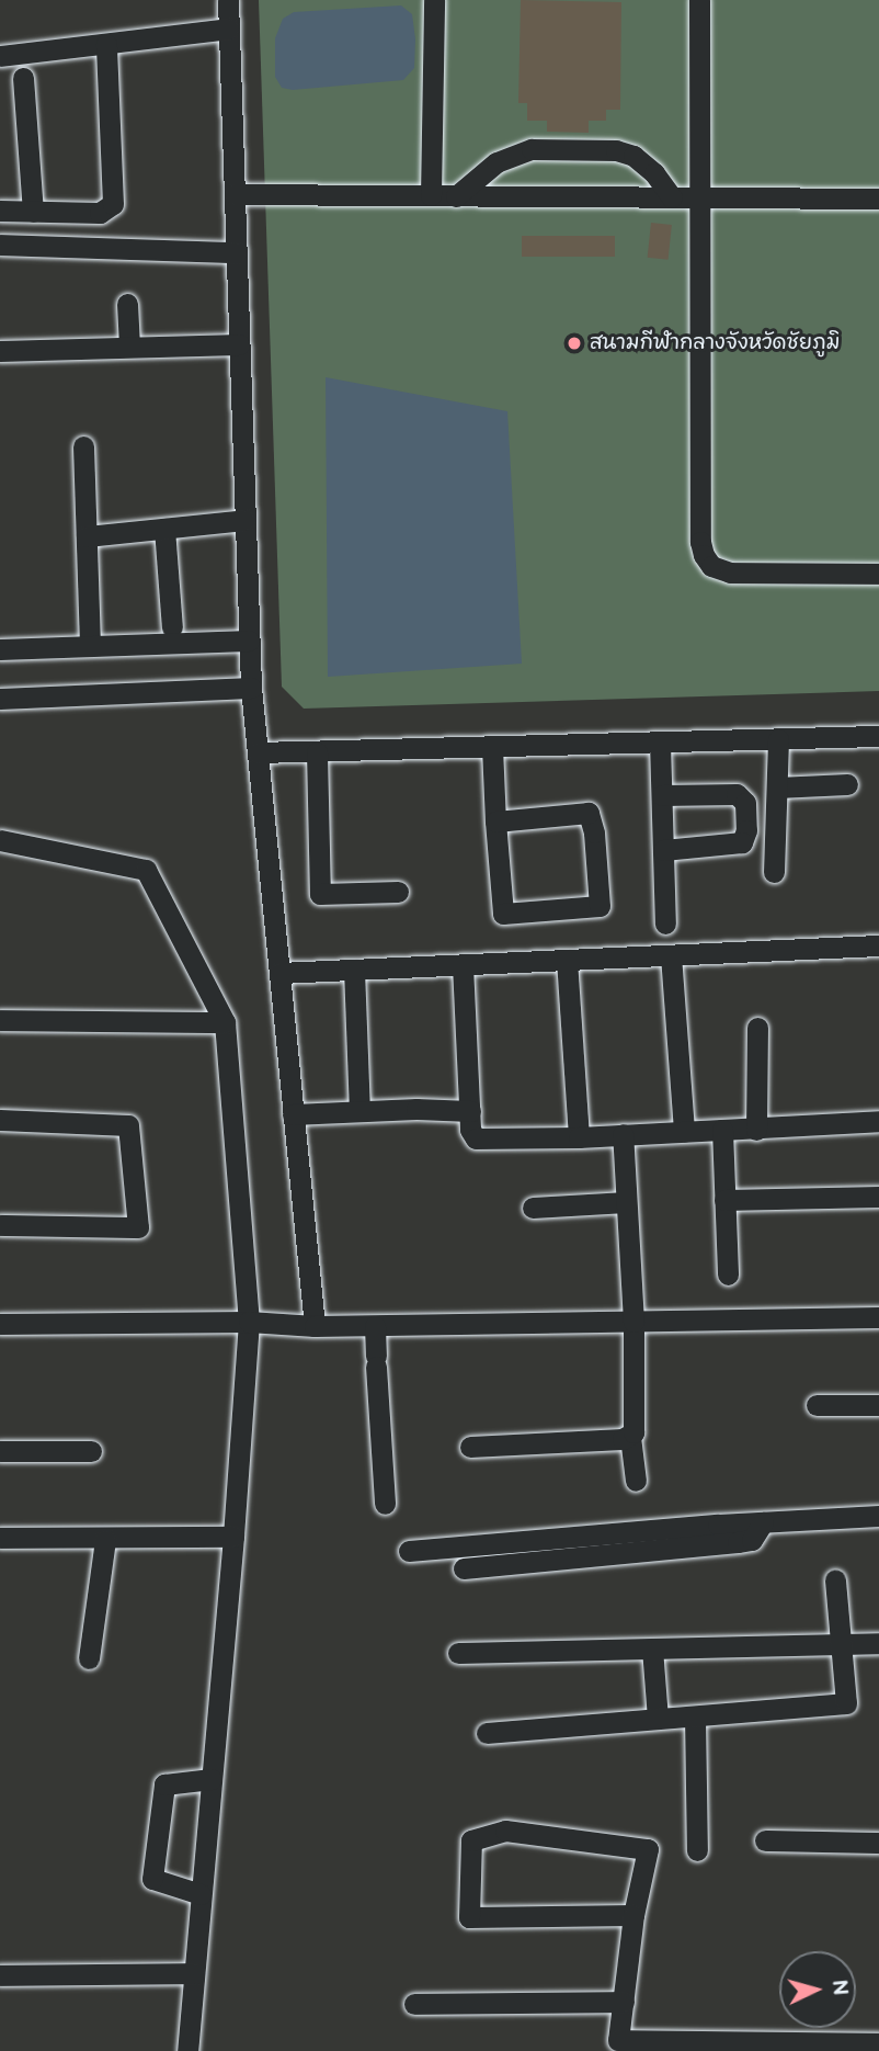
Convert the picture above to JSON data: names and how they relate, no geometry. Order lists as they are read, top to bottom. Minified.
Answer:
{"places":["สนามกีฬากลางจังหวัดชัยภูมิ"],"north":"right"}
